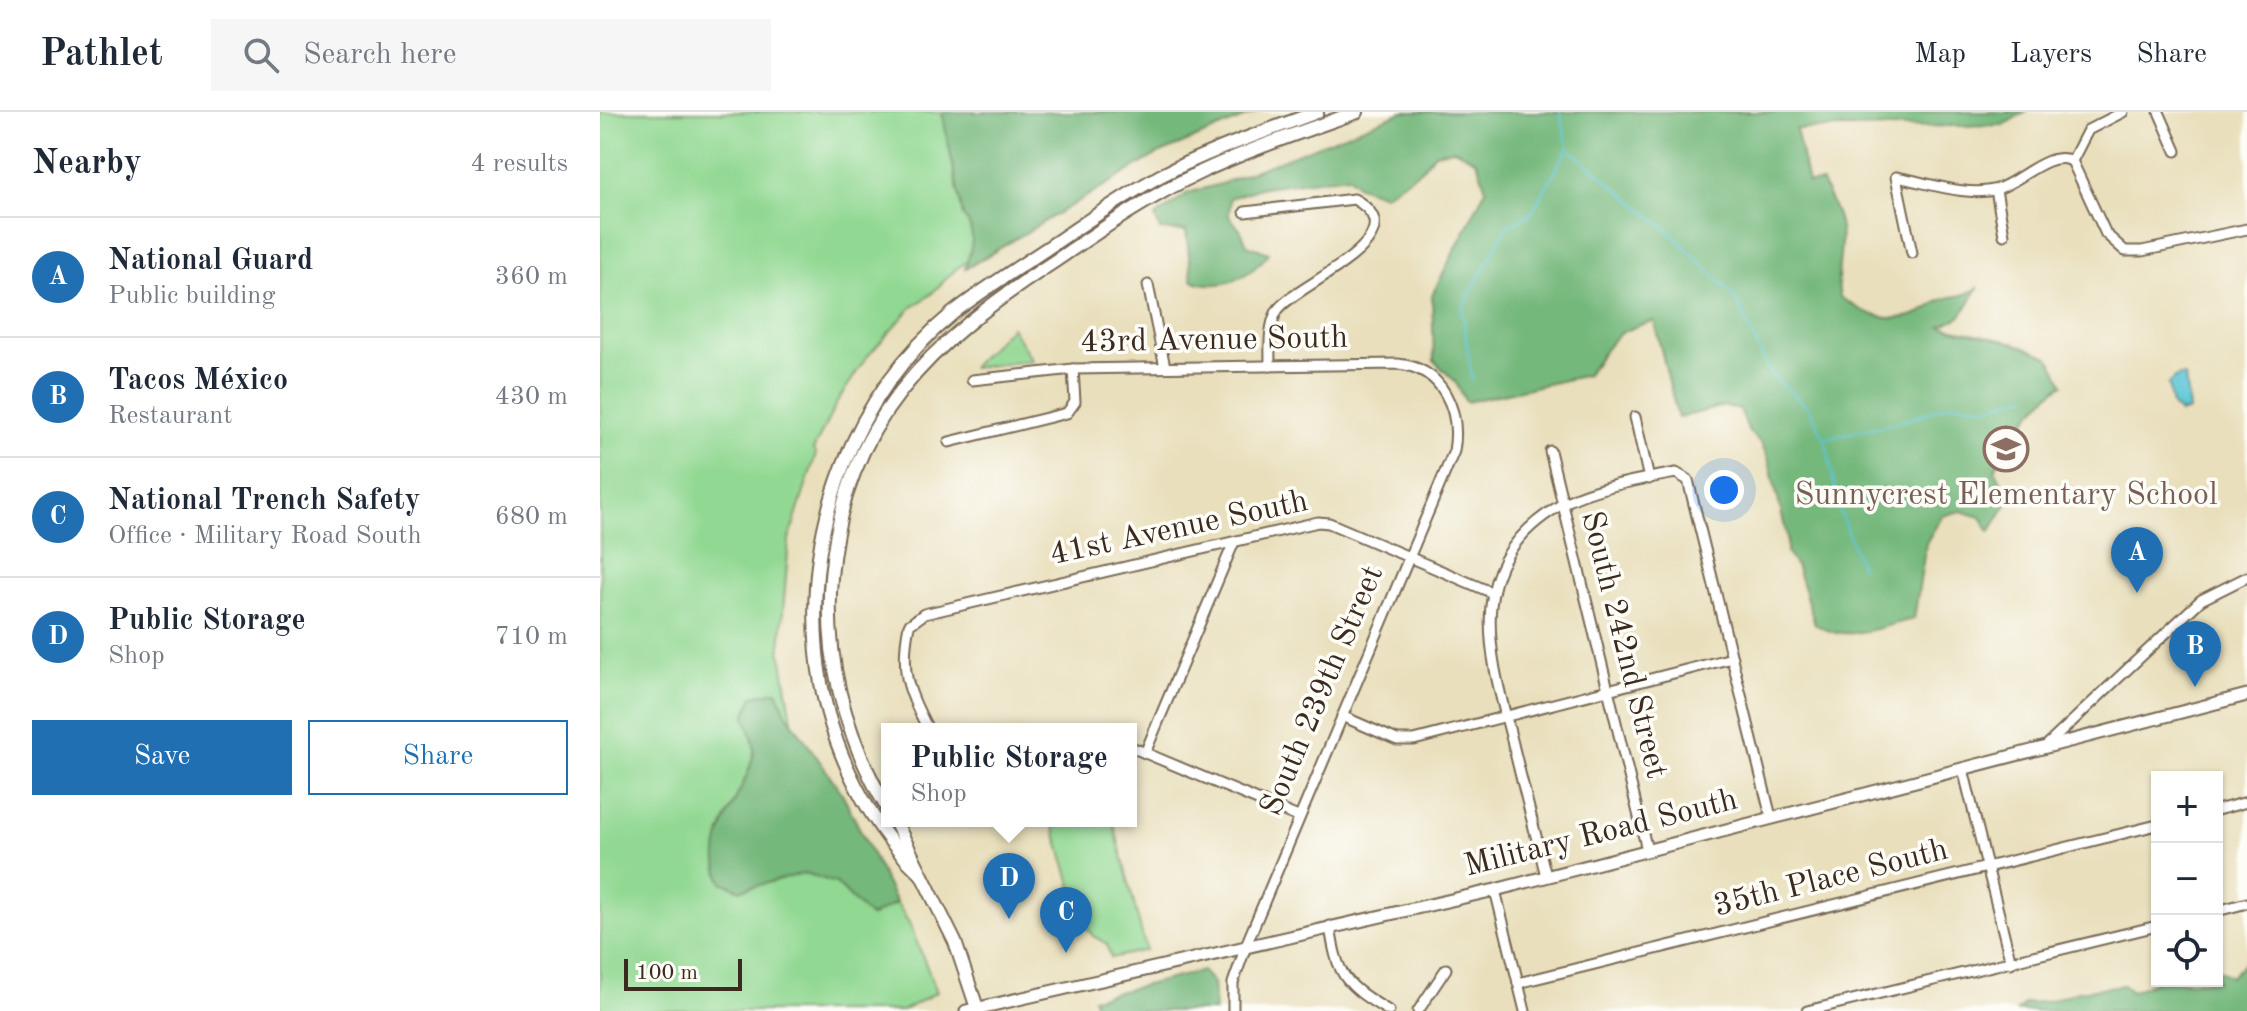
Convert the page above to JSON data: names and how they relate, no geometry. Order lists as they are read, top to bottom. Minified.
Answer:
{"streets":{"main road":["Military Road South"],"street":["43rd Avenue South","41st Avenue South","South 242nd Street","South 239th Street","35th Place South"]},"crossings":[["43rd Avenue South","South 239th Street"],["41st Avenue South","South 239th Street"],["South 242nd Street","Military Road South"],["South 239th Street","Military Road South"]],"places":{"school or university":["Sunnycrest Elementary School"]},"scale_bar":"100 m","page":{"header":"Pathlet","search":"Search here","nav":["Map","Layers","Share"],"heading":["Nearby","4 results"],"list":[{"mark":"A","name":"National Guard","note":"Public building","value":"360 m"},{"mark":"B","name":"Tacos México","note":"Restaurant","value":"430 m"},{"mark":"C","name":"National Trench Safety","note":"Office · Military Road South","value":"680 m"},{"mark":"D","name":"Public Storage","note":"Shop","value":"710 m"}],"pins":["A","B","D","C"],"buttons":["Save","Share"],"popup":["Public Storage","Shop"],"map_buttons":["+","−"],"scale":"100 m"}}
